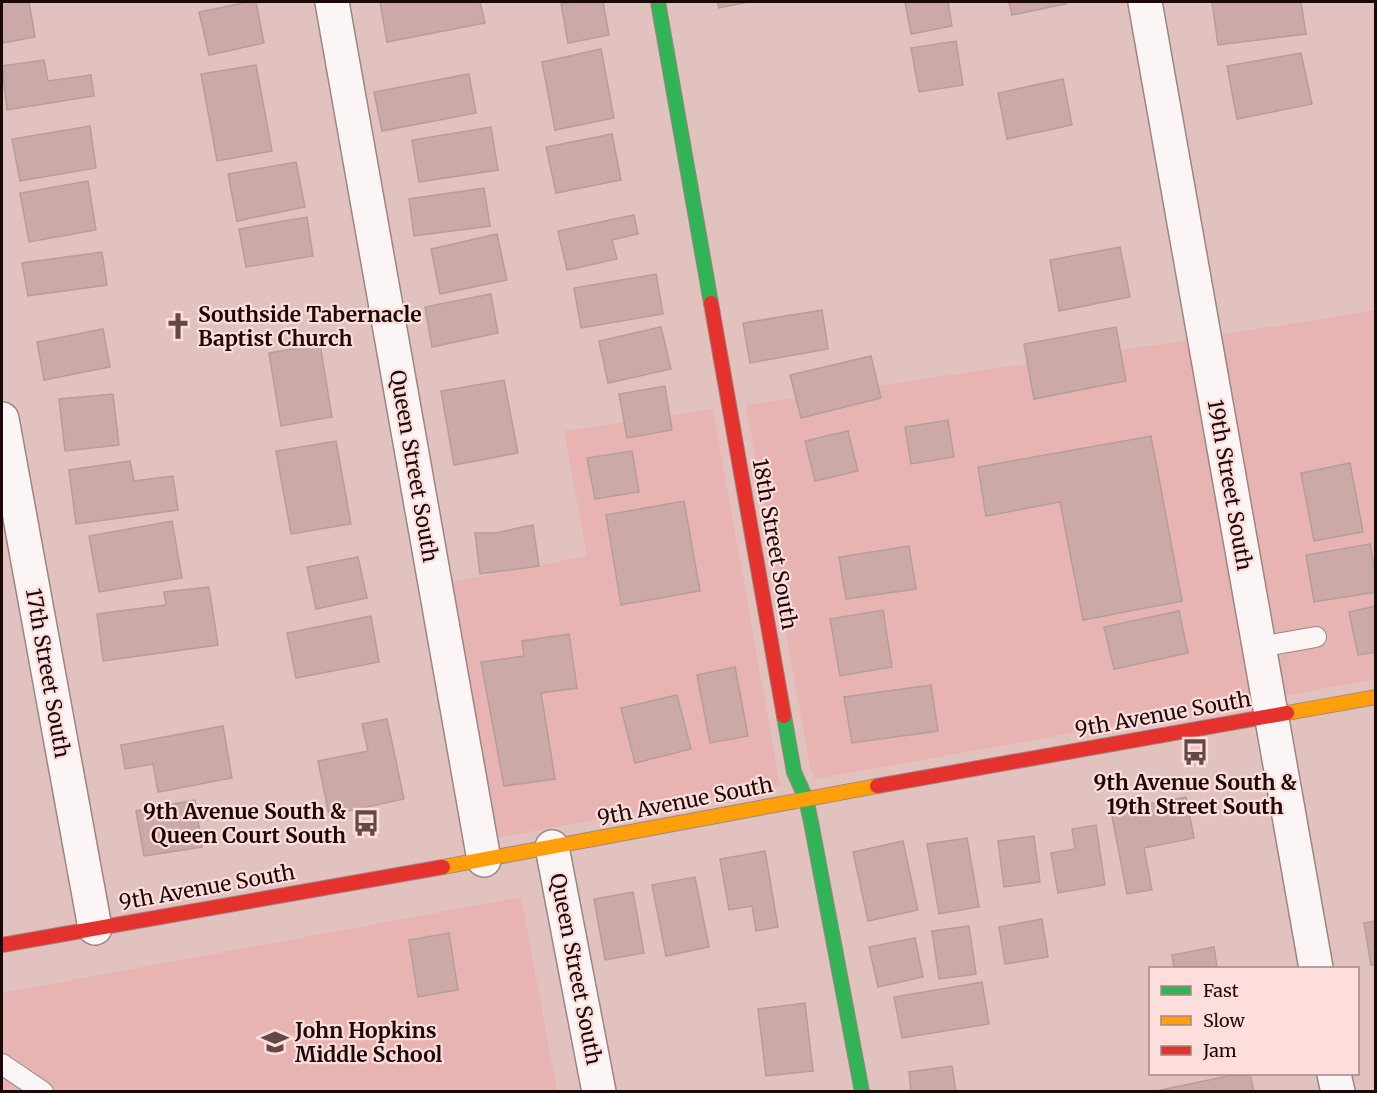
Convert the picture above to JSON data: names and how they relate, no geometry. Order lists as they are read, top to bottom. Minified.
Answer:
{"streets":{"street":["Queen Street South","19th Street South","18th Street South","17th Street South","9th Avenue South"]},"crossings":[["Queen Street South","9th Avenue South"],["19th Street South","9th Avenue South"],["18th Street South","9th Avenue South"],["17th Street South","9th Avenue South"]],"places":{"church":["Southside Tabernacle Baptist Church"],"bus stop":["9th Avenue South & 19th Street South","9th Avenue South & Queen Court South"],"school or university":["John Hopkins Middle School"]},"legend":["Fast","Slow","Jam"]}
